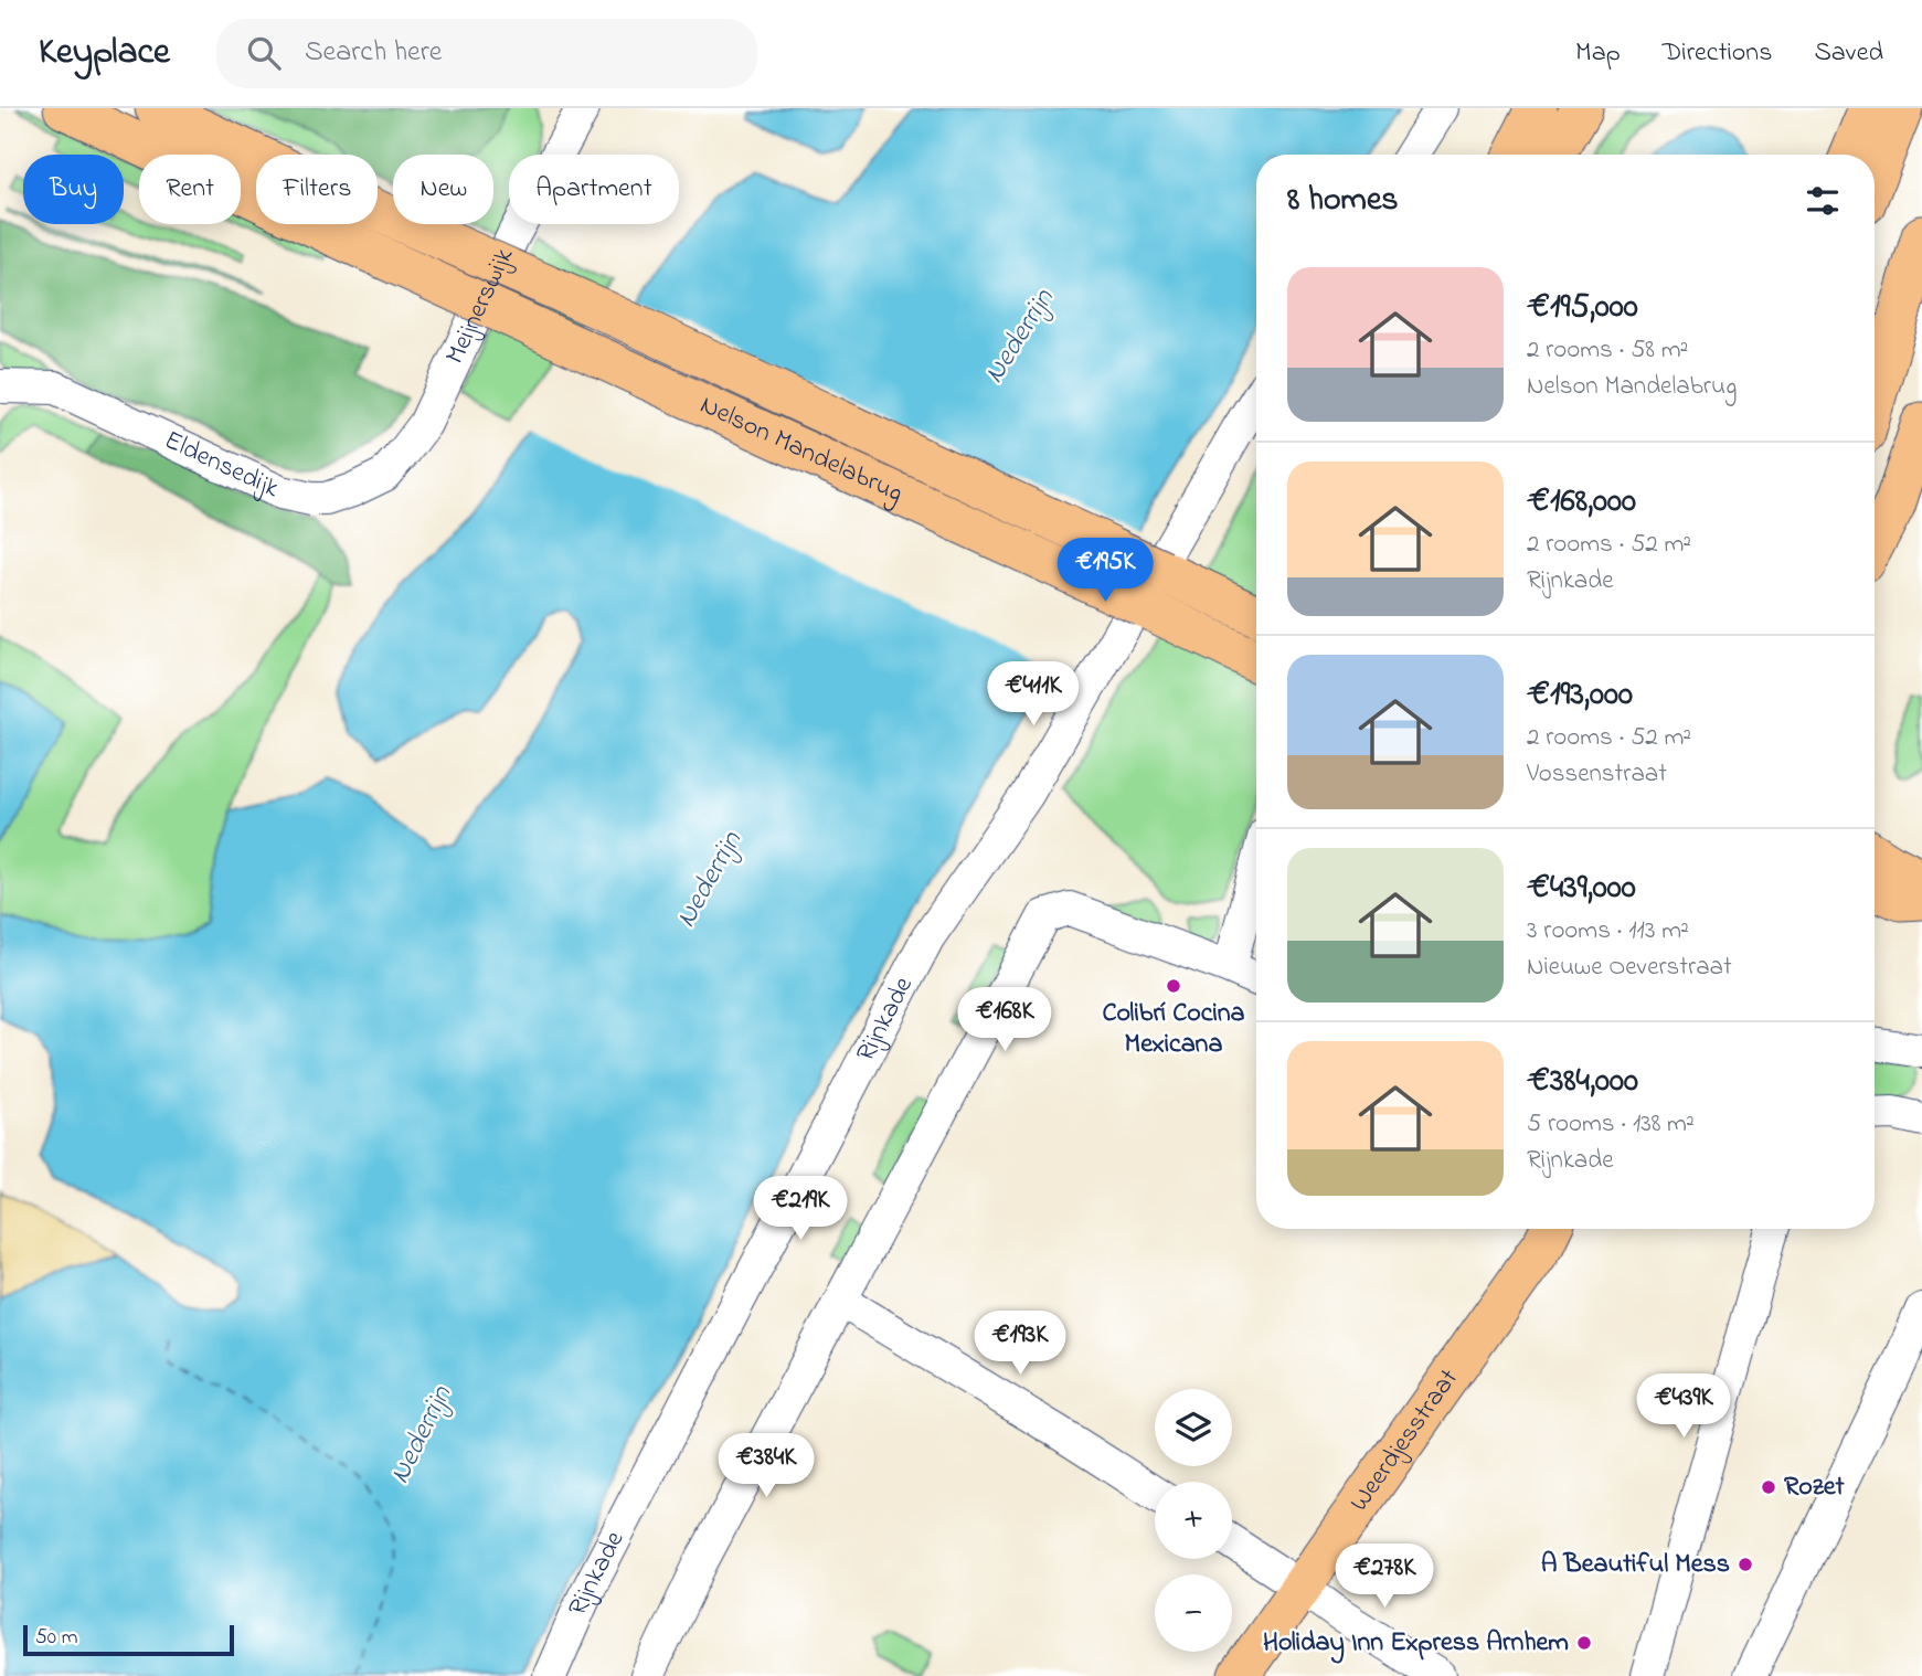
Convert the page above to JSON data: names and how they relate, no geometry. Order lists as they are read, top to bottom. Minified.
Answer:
{"streets":{"main road":["Nelson Mandelabrug","Weerdjesstraat"],"street":["Meijnerswijk","Eldensedijk","Rijnkade"]},"crossings":[["Meijnerswijk","Eldensedijk"]],"water":["Nederrijn"],"places":["Colibrí Cocina Mexicana","Rozet","A Beautiful Mess","Holiday Inn Express Arnhem"],"scale_bar":"50 m","page":{"header":"Keyplace","search":"Search here","nav":["Map","Directions","Saved"],"chip":["Buy","Rent","Filters","New","Apartment"],"heading":"8 homes","list":[{"name":"€195,000","note":"2 rooms · 58 m² · Nelson Mandelabrug"},{"name":"€168,000","note":"2 rooms · 52 m² · Rijnkade"},{"name":"€193,000","note":"2 rooms · 52 m² · Vossenstraat"},{"name":"€439,000","note":"3 rooms · 113 m² · Nieuwe Oeverstraat"},{"name":"€384,000","note":"5 rooms · 138 m² · Rijnkade"}],"price":["€195K","€411K","€168K","€219K","€193K","€439K","€384K","€278K"],"map_buttons":["+","−"],"scale":"50 m"}}
